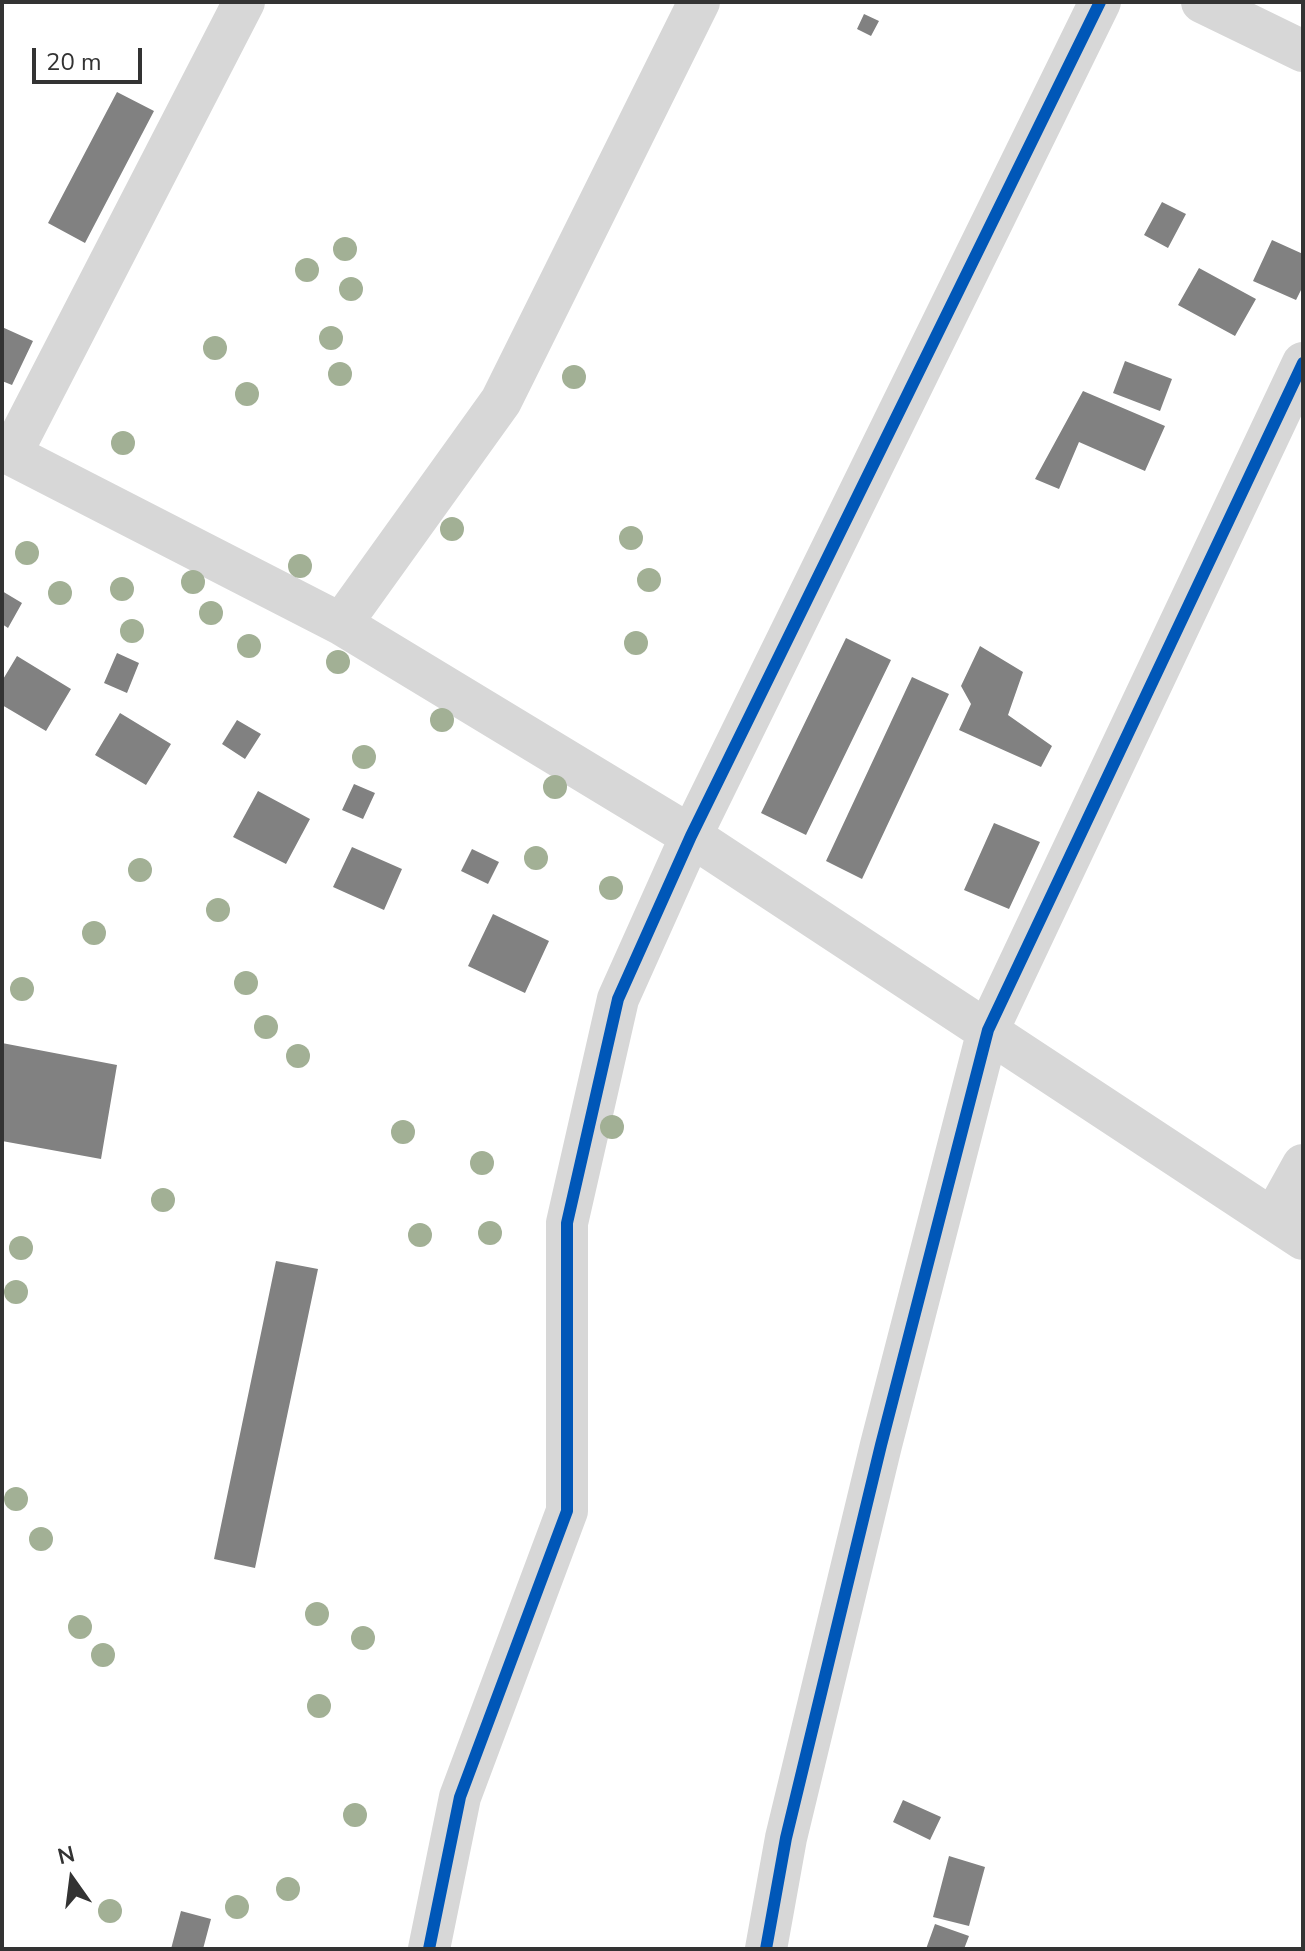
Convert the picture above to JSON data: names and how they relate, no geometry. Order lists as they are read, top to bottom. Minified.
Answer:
{"scale_bar":"20 m","north":"top"}
